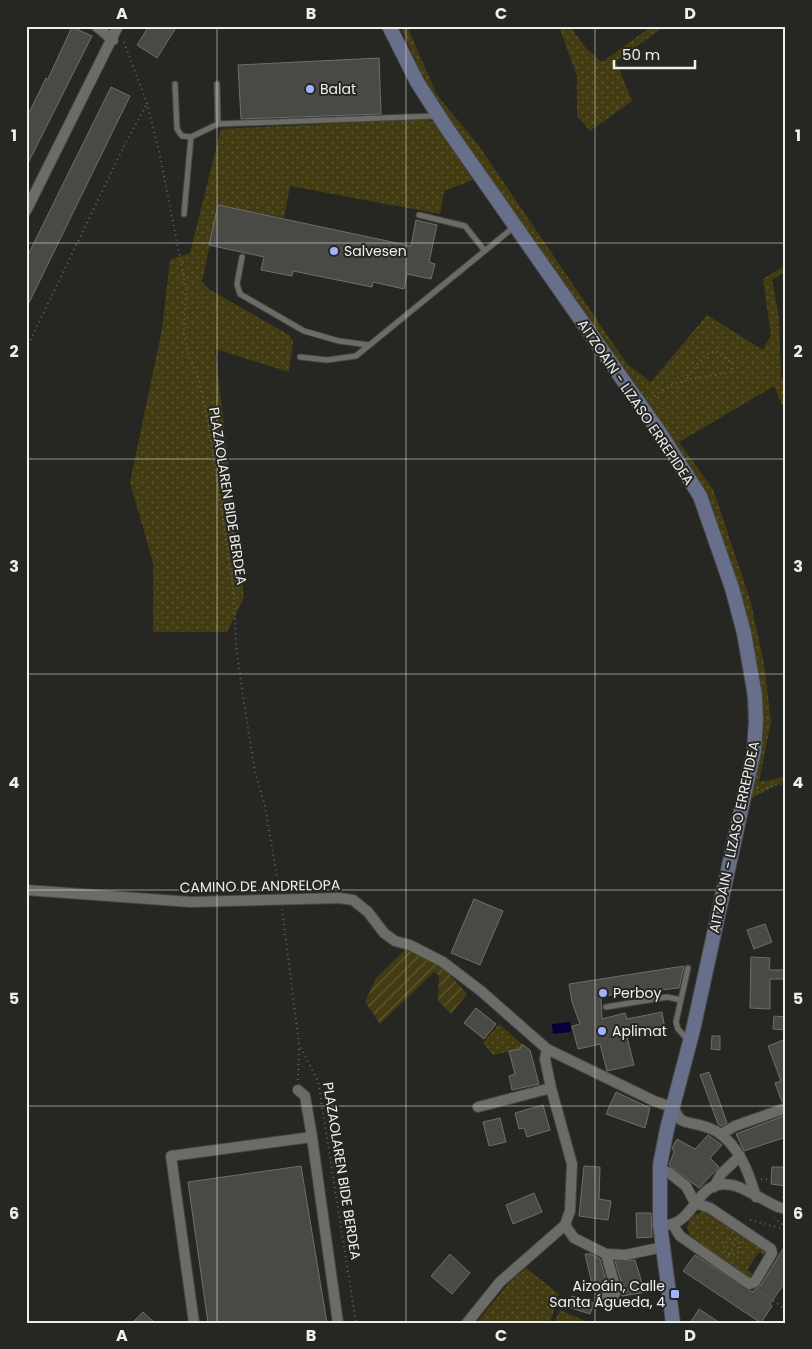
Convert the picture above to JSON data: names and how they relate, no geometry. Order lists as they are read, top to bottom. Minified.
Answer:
{"streets":{"street":["AITZOAIN - LIZASO ERREPIDEA","CAMINO DE ANDRELOPA"],"path":["PLAZAOLAREN BIDE BERDEA"]},"crossings":[["AITZOAIN - LIZASO ERREPIDEA","CAMINO DE ANDRELOPA"]],"places":{"other":["Balat","Salvesen","Perboy","Aplimat"],"transit":["Aizoáin, Calle Santa Águeda, 4"]},"scale_bar":"50 m","grid":{"columns":["A","B","C","D"],"rows":["1","2","3","4","5","6"]}}
